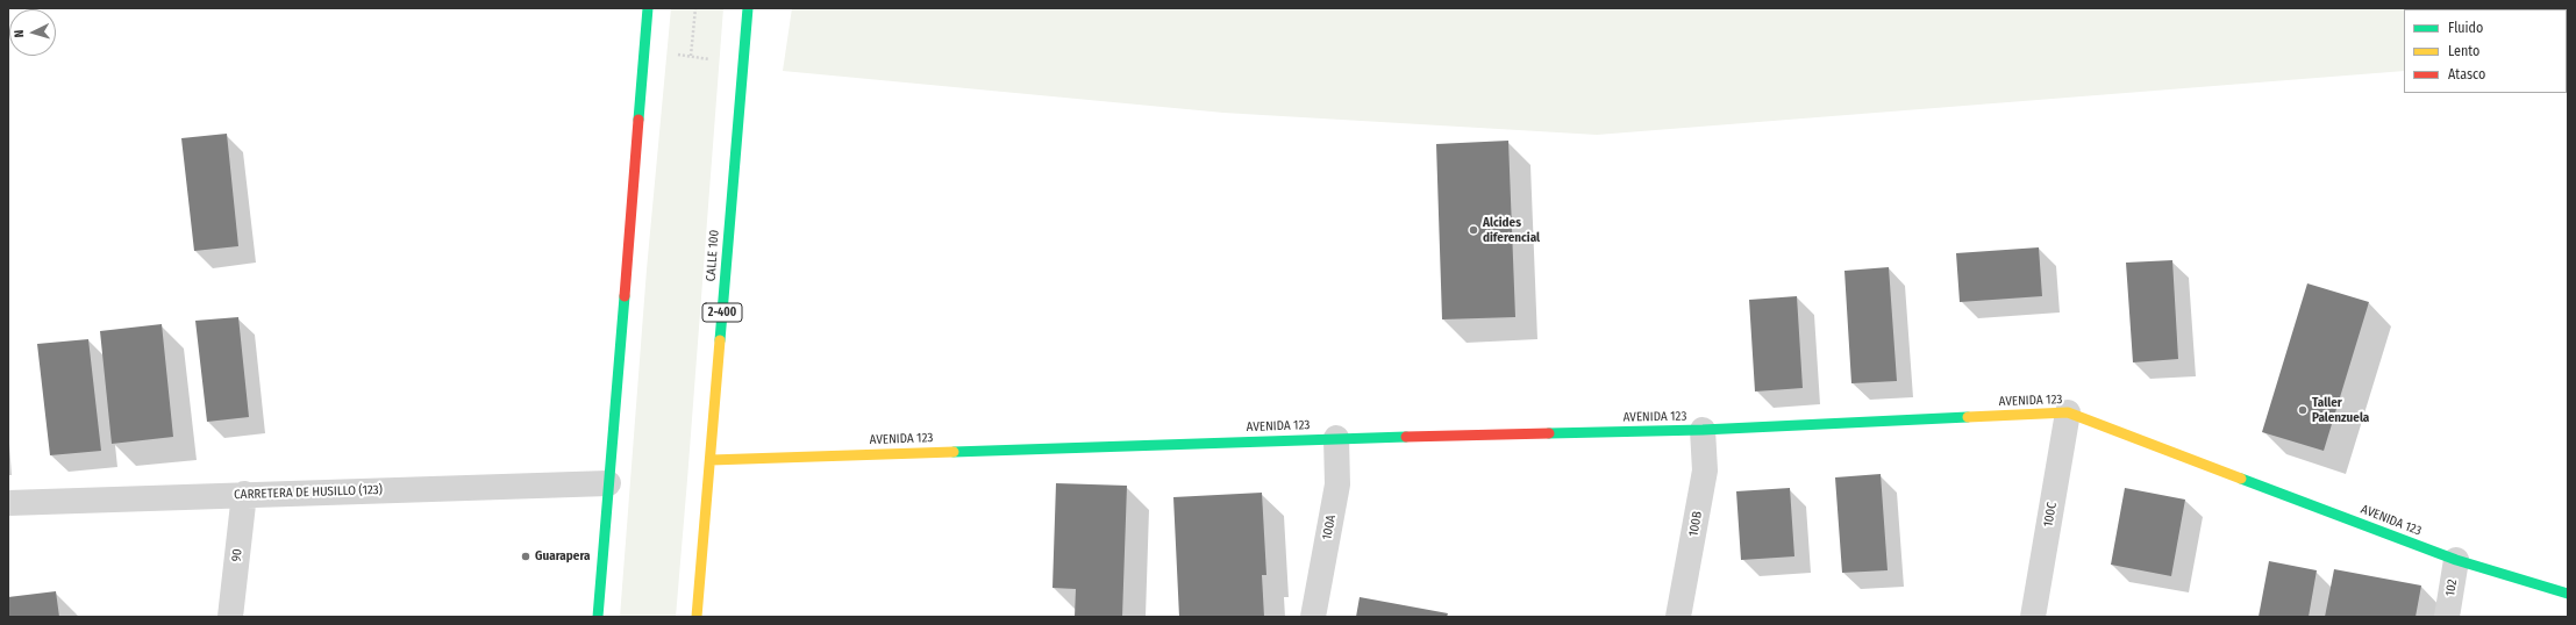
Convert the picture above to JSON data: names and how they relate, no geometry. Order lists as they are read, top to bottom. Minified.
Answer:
{"streets":{"main road":["CALLE 100","2-400","AVENIDA 123"],"street":["CARRETERA DE HUSILLO (123)","100C","100B","100A","90","102"]},"crossings":[["CALLE 100","AVENIDA 123"],["AVENIDA 123","100C"],["AVENIDA 123","100B"],["AVENIDA 123","100A"],["AVENIDA 123","102"],["CARRETERA DE HUSILLO (123)","90"]],"places":["Alcides diferencial","Taller Palenzuela","Guarapera"],"legend":["Fluido","Lento","Atasco"],"north":"left"}
